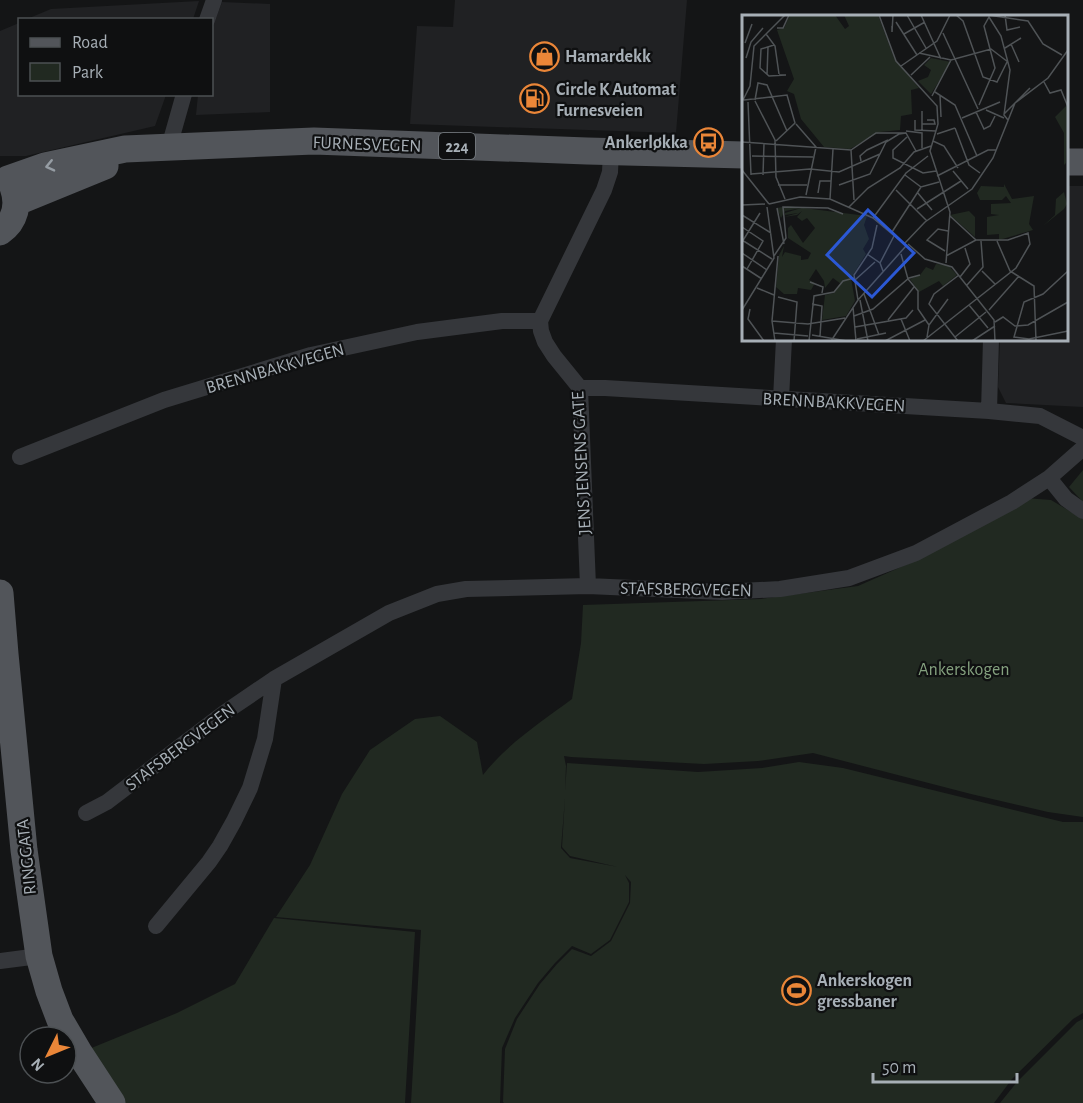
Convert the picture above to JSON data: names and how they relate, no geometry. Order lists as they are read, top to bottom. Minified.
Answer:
{"streets":{"main road":["FURNESVEGEN","224","RINGGATA"],"street":["BRENNBAKKVEGEN","JENS JENSENS GATE","STAFSBERGVEGEN"]},"crossings":[["FURNESVEGEN","224"],["BRENNBAKKVEGEN","JENS JENSENS GATE"],["JENS JENSENS GATE","STAFSBERGVEGEN"]],"parks":["Ankerskogen"],"places":{"shop":["Hamardekk"],"fuel station":["Circle K Automat Furnesveien"],"bus stop":["Ankerløkka"],"sports":["Ankerskogen gressbaner"]},"legend":["Road","Park"],"scale_bar":"50 m","north":"bottom left"}
